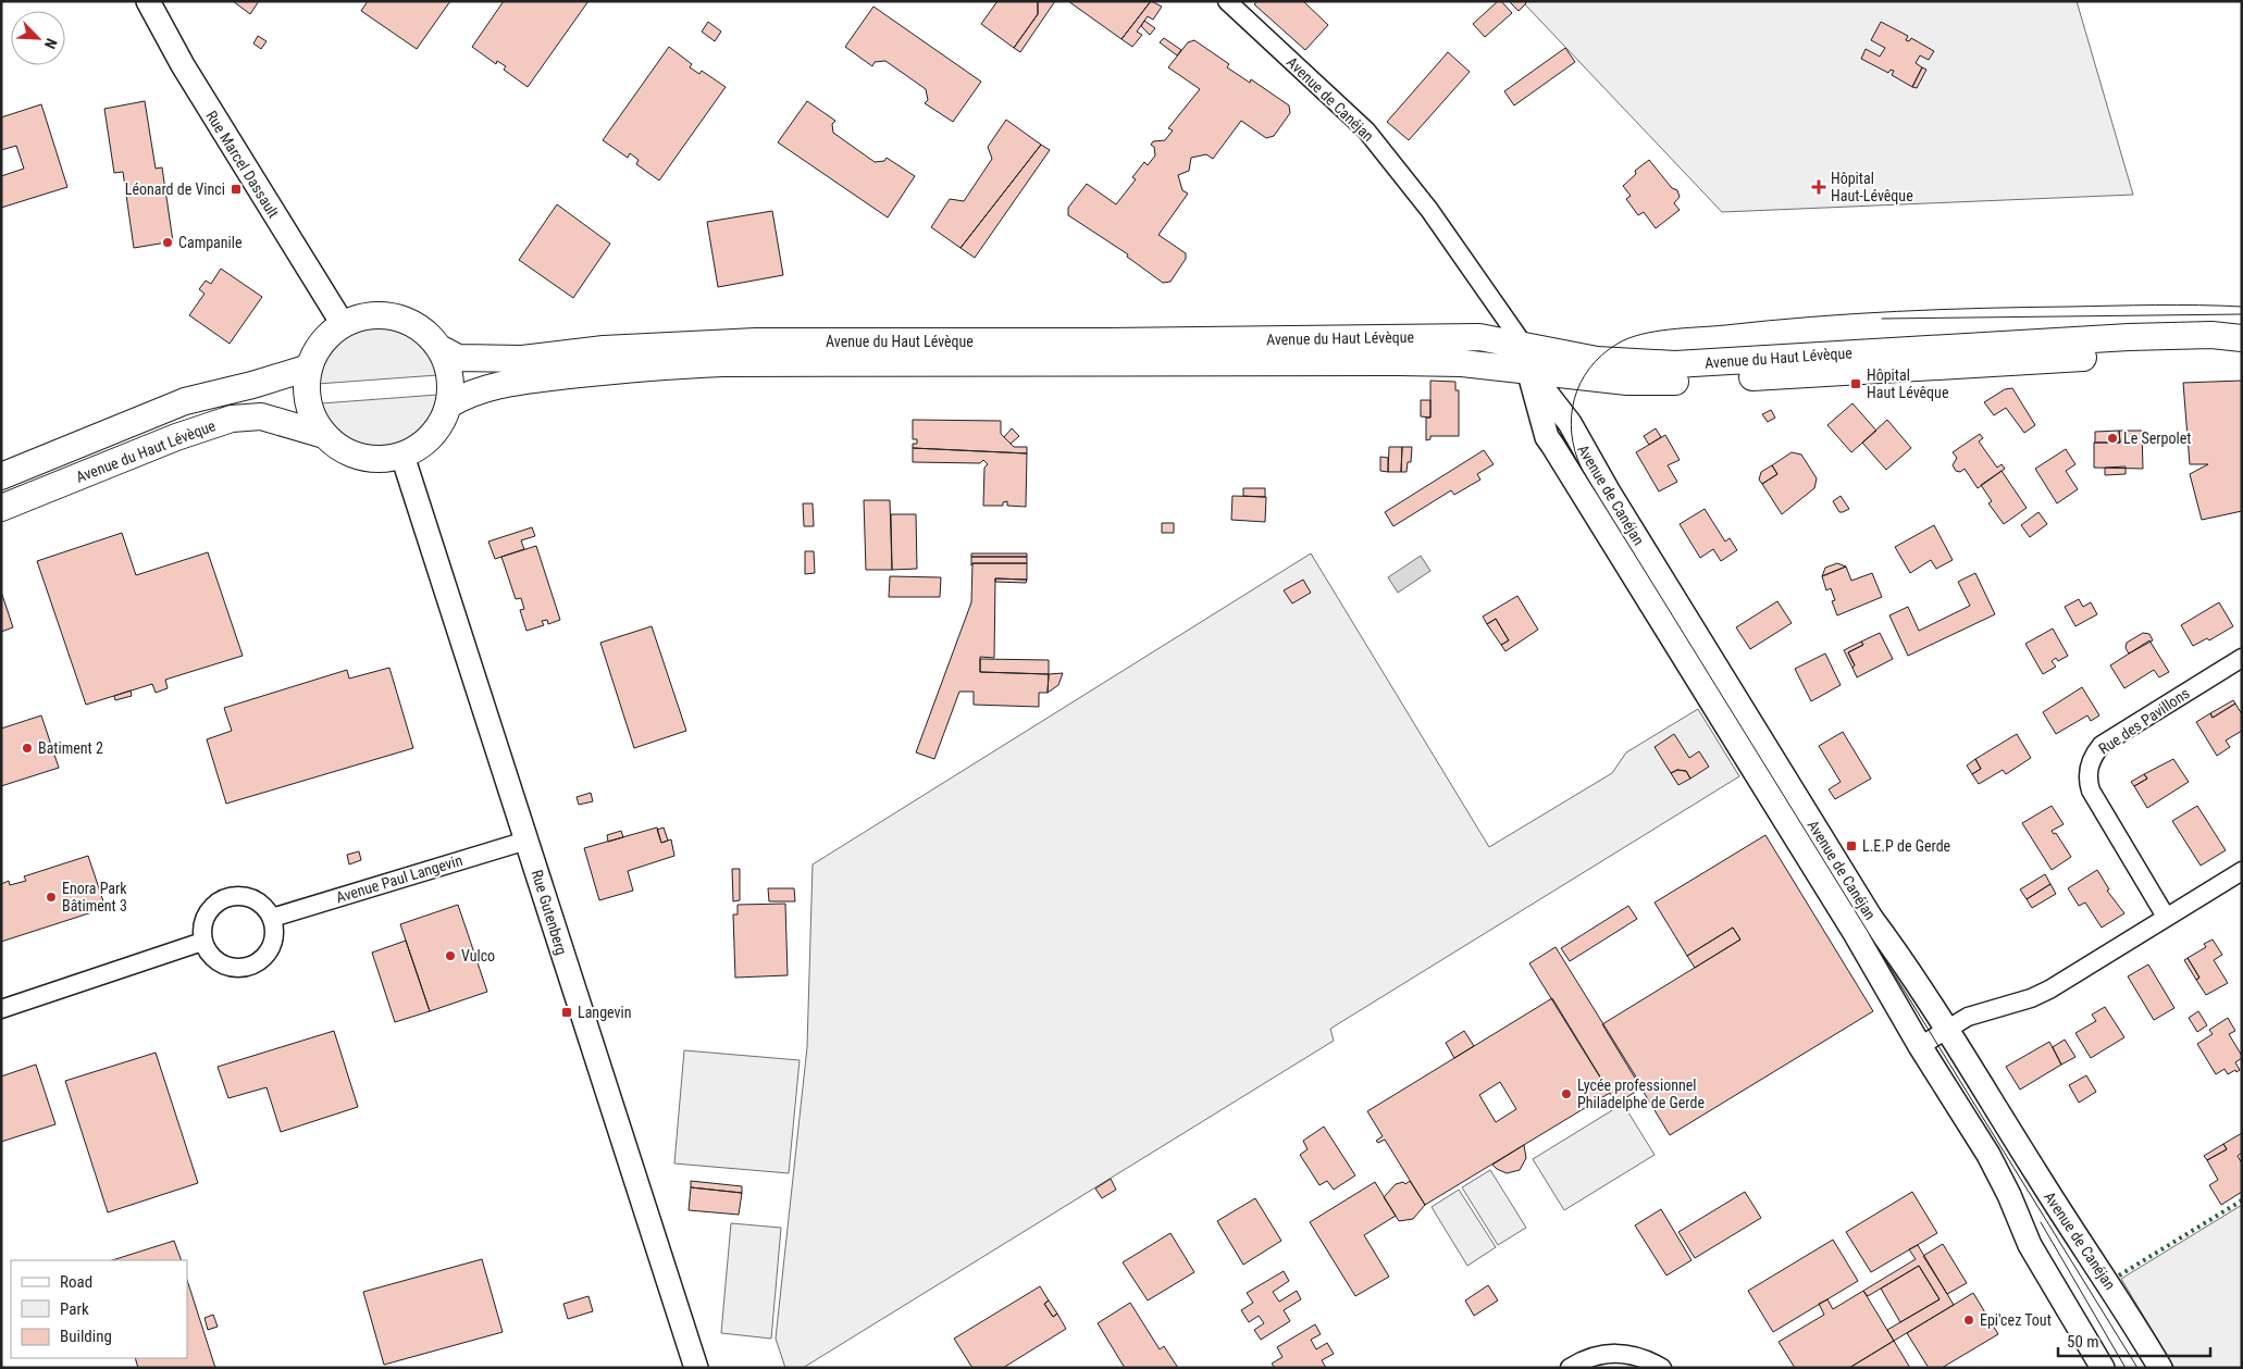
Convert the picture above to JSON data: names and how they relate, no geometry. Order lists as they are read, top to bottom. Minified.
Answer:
{"streets":{"main road":["Avenue du Haut Lévèque"],"street":["Avenue de Canéjan","Rue Marcel Dassault","Rue des Pavillons","Avenue Paul Langevin","Rue Gutenberg"]},"crossings":[["Avenue de Canéjan","Avenue du Haut Lévèque"],["Rue Marcel Dassault","Avenue du Haut Lévèque"],["Rue Marcel Dassault","Rue Gutenberg"],["Avenue du Haut Lévèque","Rue Gutenberg"],["Avenue Paul Langevin","Rue Gutenberg"]],"places":{"health":["Hôpital Haut-Lévêque"],"transit":["Léonard de Vinci","Hôpital Haut Lévêque","L.E.P de Gerde","Langevin"],"other":["Campanile","Le Serpolet","Batiment 2","Enora Park Bâtiment 3","Vulco","Lycée professionnel Philadelphe de Gerde","Epi'cez Tout"]},"legend":["Road","Park","Building"],"scale_bar":"50 m","north":"bottom right"}
